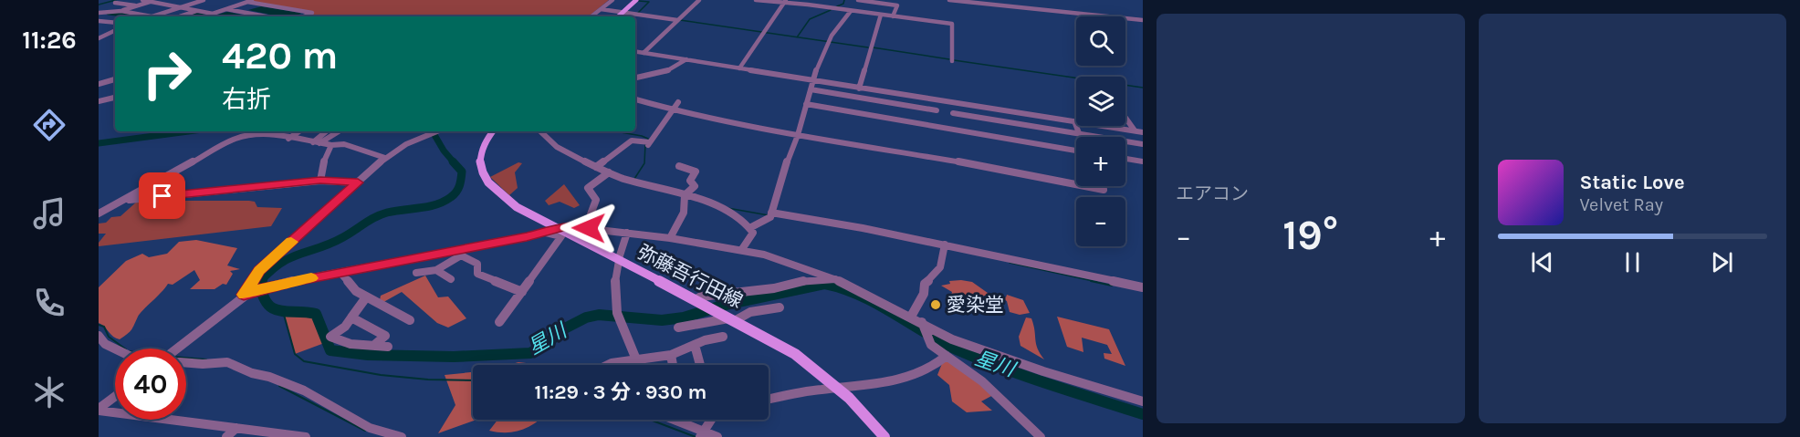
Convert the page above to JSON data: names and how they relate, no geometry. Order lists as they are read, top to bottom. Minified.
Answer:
{"streets":{"main road":["弥藤吾行田線"]},"water":["星川"],"places":["愛染堂"],"page":{"tabs":"11:26","tile":"エアコン","map_buttons":["+","−"],"turn":["420 m","右折"],"song":["Static Love","Velvet Ray"],"heat":["−","19°","+"],"limit":"40","trip":"11:29 · 3 分 · 930 m"}}
